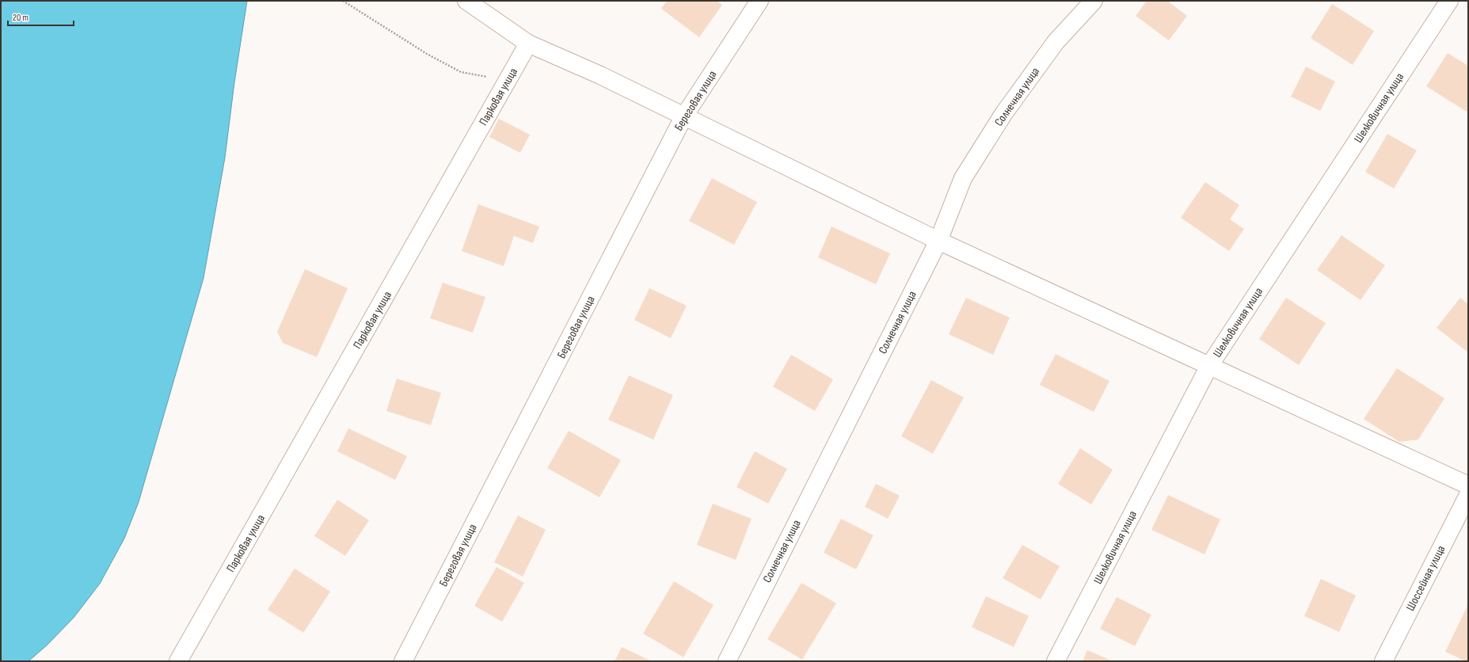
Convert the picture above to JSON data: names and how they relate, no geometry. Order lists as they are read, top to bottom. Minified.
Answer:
{"streets":{"street":["Парковая улица","Солнечная улица","Береговая улица","Шелковичная улица","Шоссейная улица"]},"scale_bar":"20 m"}
